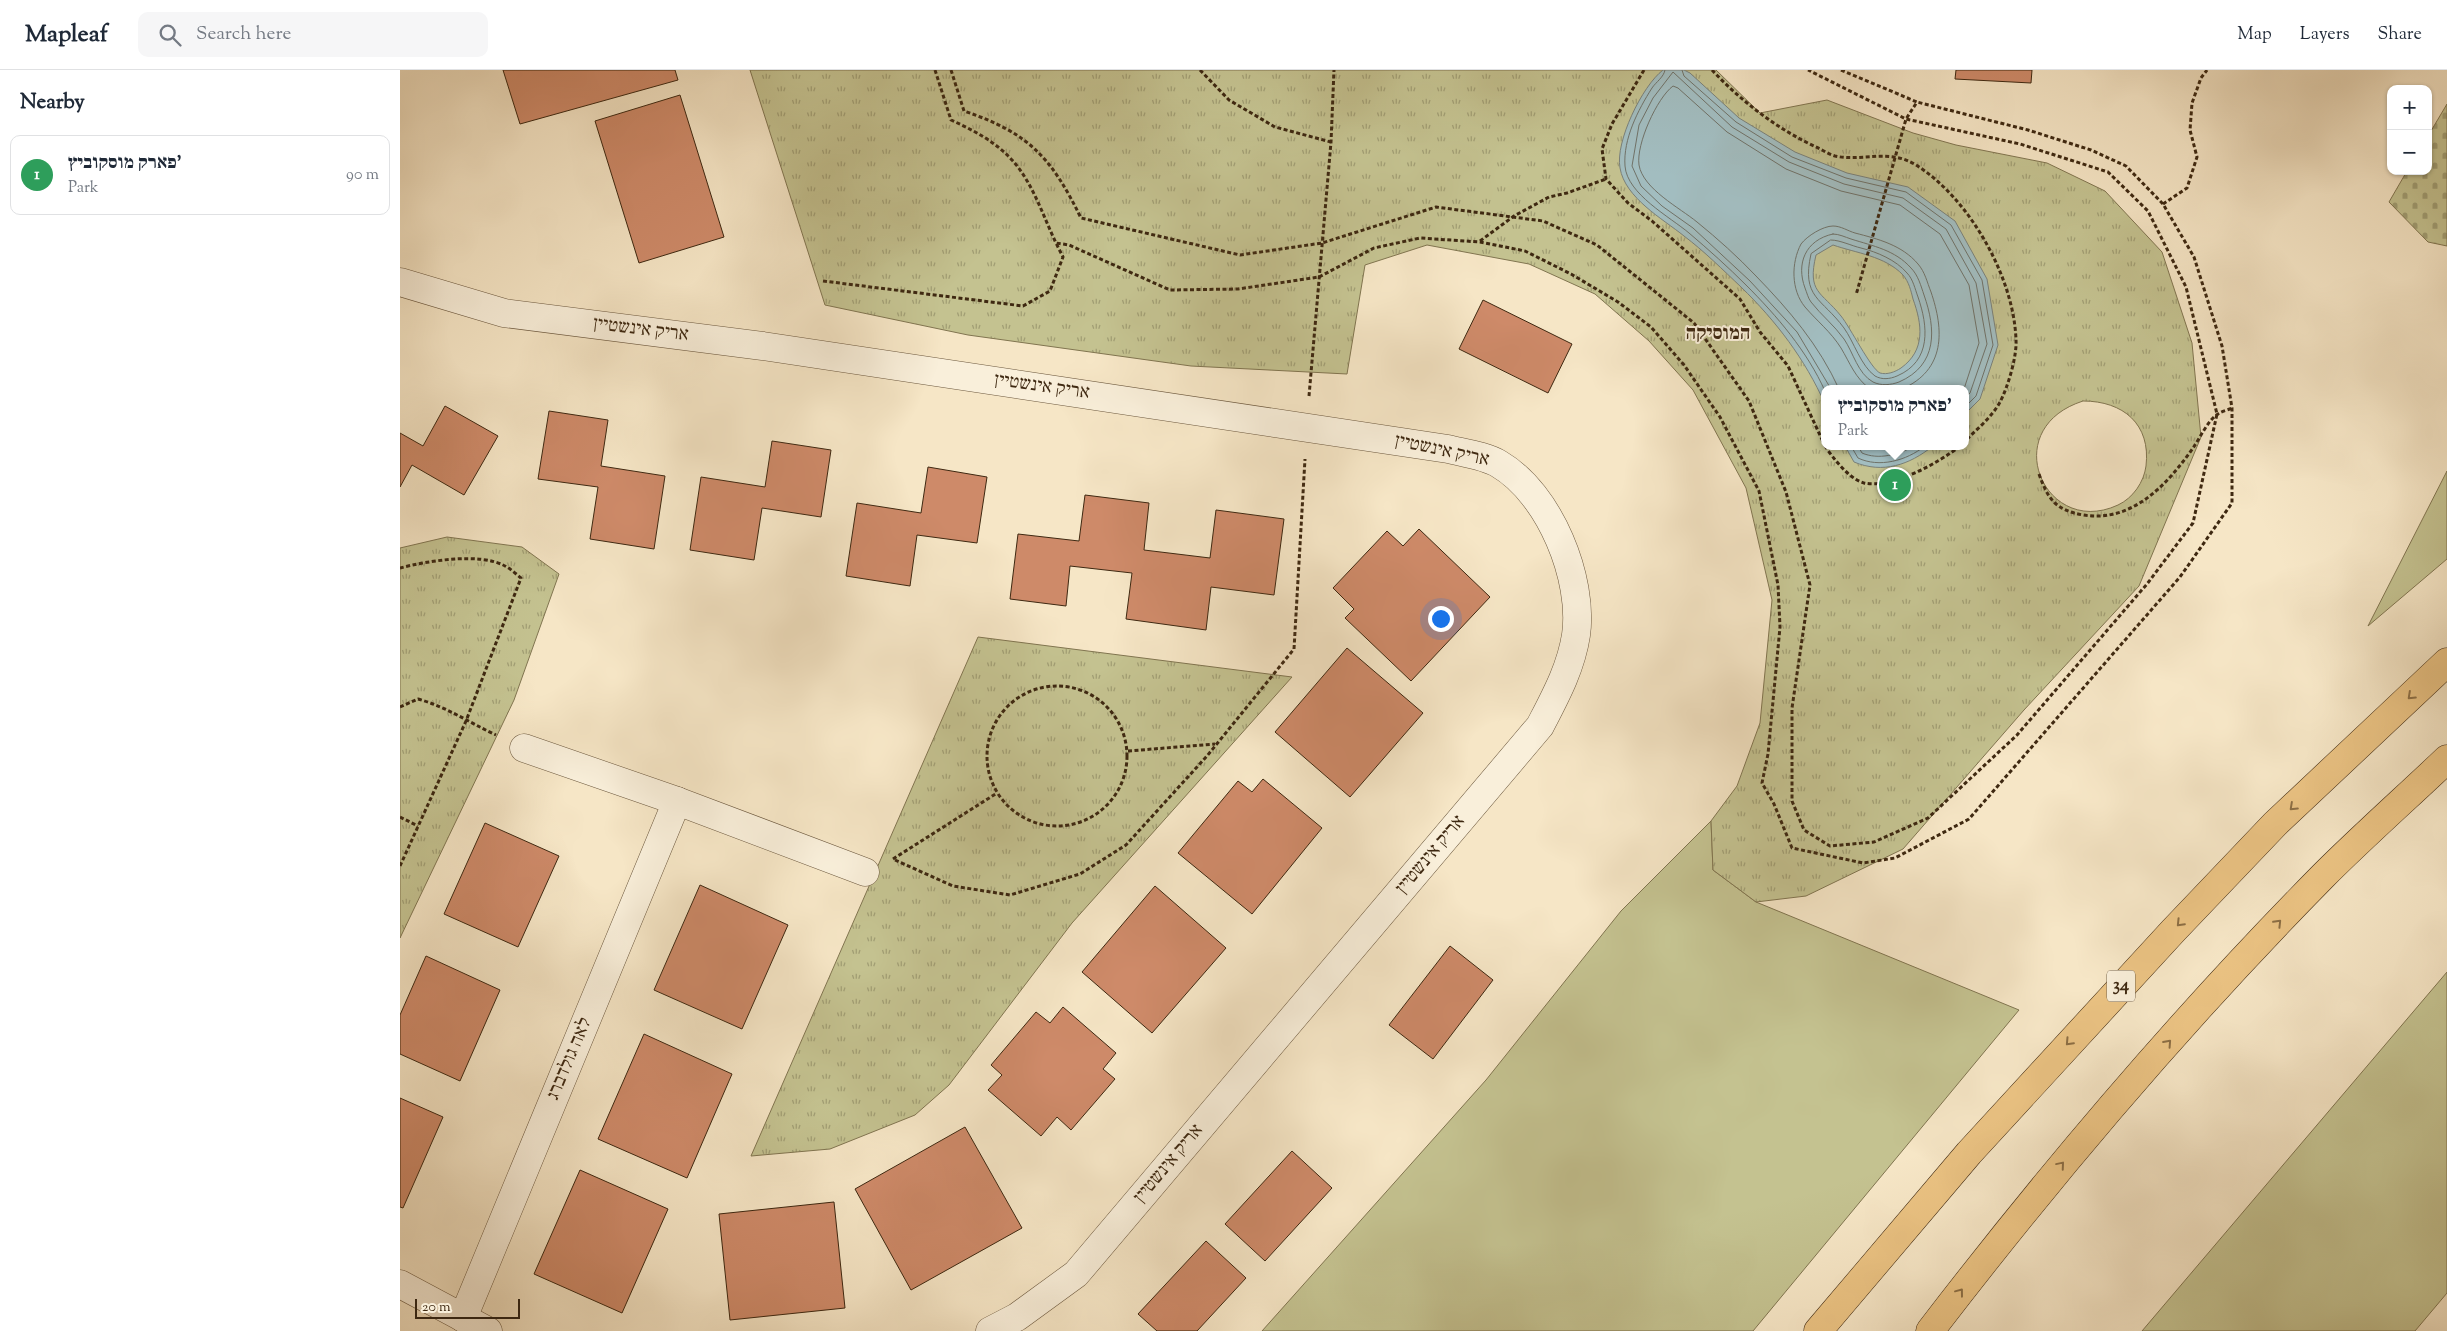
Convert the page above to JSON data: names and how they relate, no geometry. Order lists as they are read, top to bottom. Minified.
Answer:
{"streets":{"highway":["34"],"street":["אריק אינשטיין","לאה גולדברג"]},"districts":["המוסיקה"],"scale_bar":"20 m","page":{"header":"Mapleaf","search":"Search here","nav":["Map","Layers","Share"],"heading":"Nearby","map_buttons":["+","−"],"list":[{"mark":"1","name":"פארק מוסקוביץ'","note":"Park","value":"90 m"}],"popup":["פארק מוסקוביץ'","Park"],"pins":"1","scale":"20 m"}}
